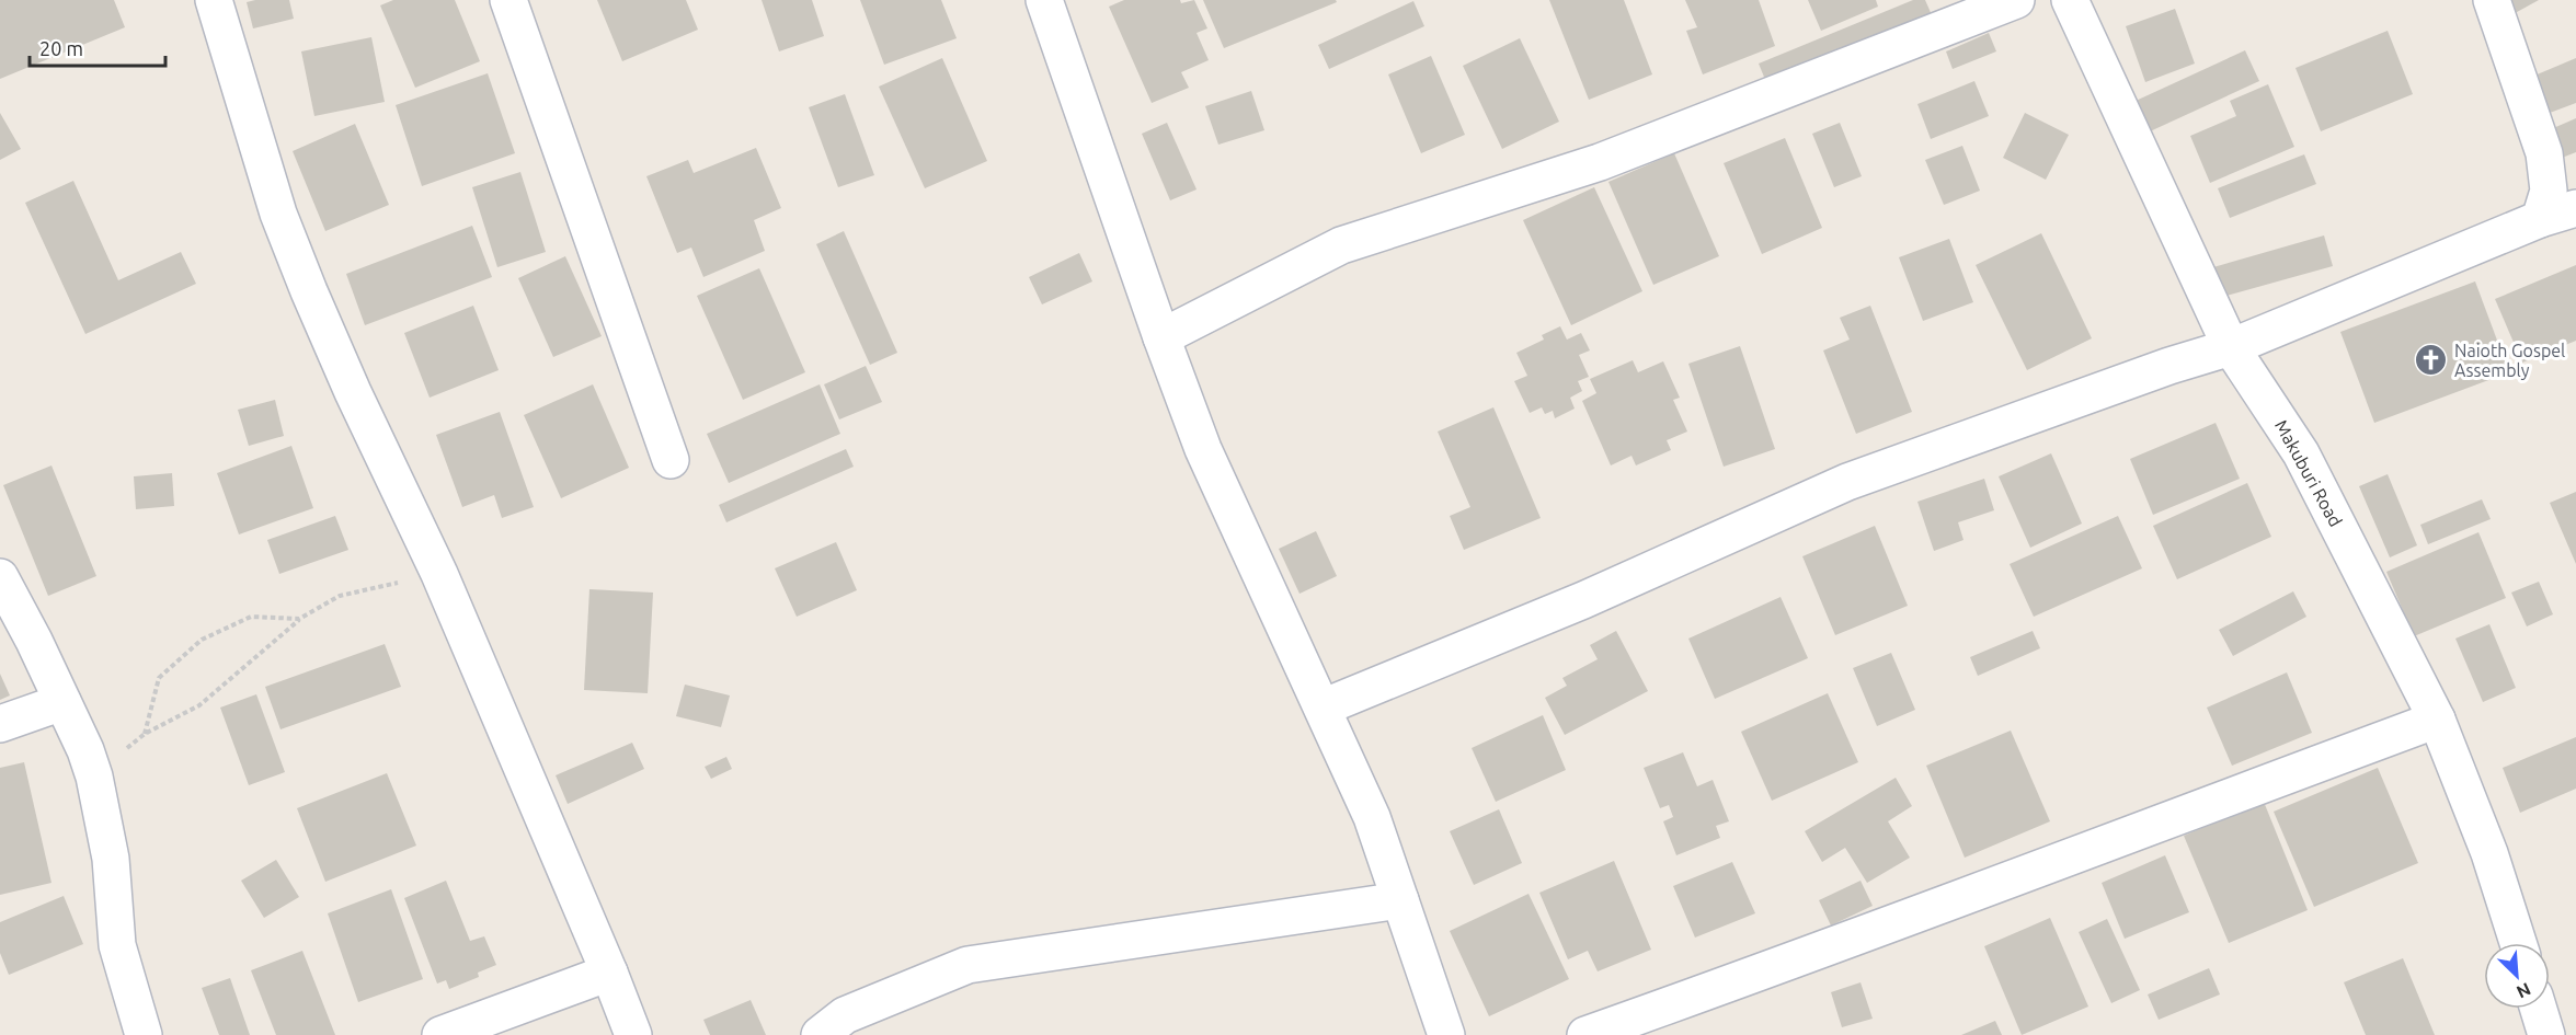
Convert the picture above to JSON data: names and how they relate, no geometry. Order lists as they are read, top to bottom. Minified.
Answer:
{"streets":{"street":["Makuburi Road"]},"places":{"church":["Naioth Gospel Assembly"]},"scale_bar":"20 m","north":"bottom right"}
